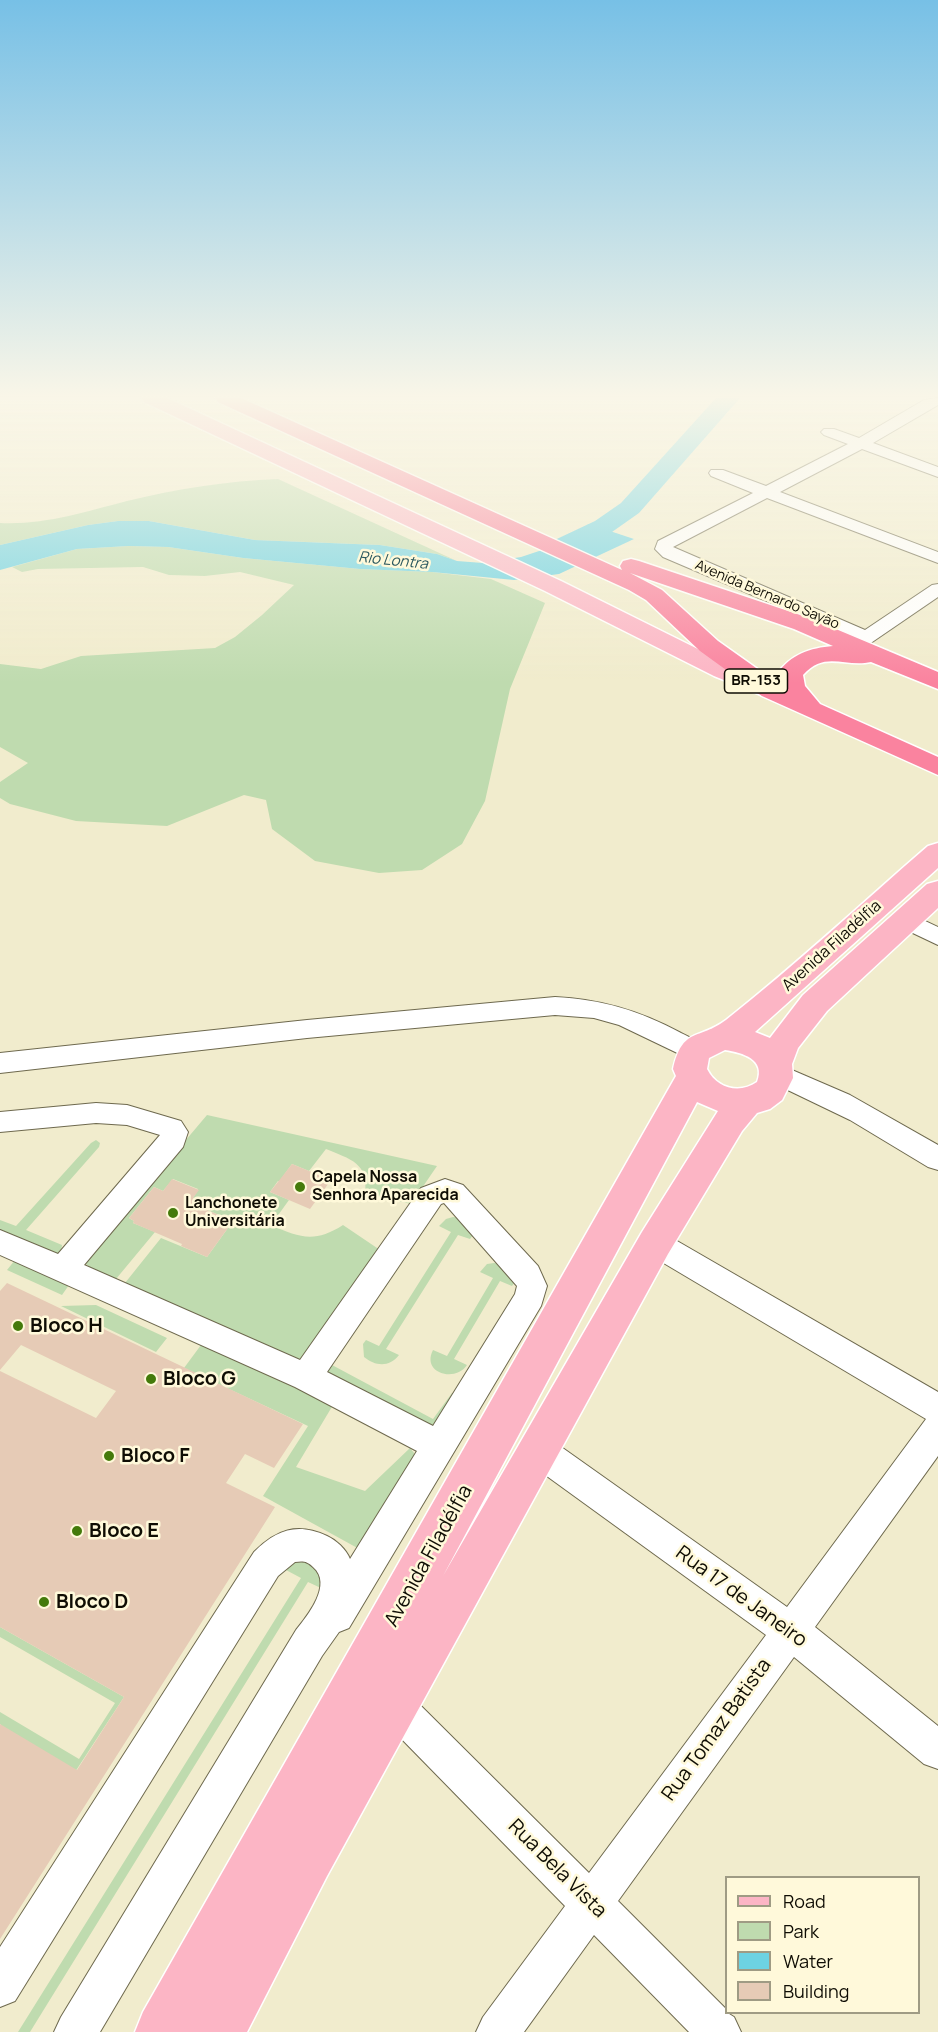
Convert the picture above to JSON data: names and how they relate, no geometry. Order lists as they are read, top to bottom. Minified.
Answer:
{"streets":{"highway":["BR-153"],"main road":["Avenida Filadélfia"],"street":["Avenida Bernardo Sayão","Rua 17 de Janeiro","Rua Tomaz Batista","Rua Bela Vista"]},"crossings":[["Avenida Bernardo Sayão","BR-153"],["Avenida Filadélfia","Rua 17 de Janeiro"],["Avenida Filadélfia","Rua Bela Vista"],["Rua 17 de Janeiro","Rua Tomaz Batista"],["Rua Tomaz Batista","Rua Bela Vista"]],"water":["Rio Lontra"],"places":["Capela Nossa Senhora Aparecida","Lanchonete Universitária","Bloco H","Bloco G","Bloco F","Bloco E","Bloco D"],"legend":["Road","Park","Water","Building"]}
